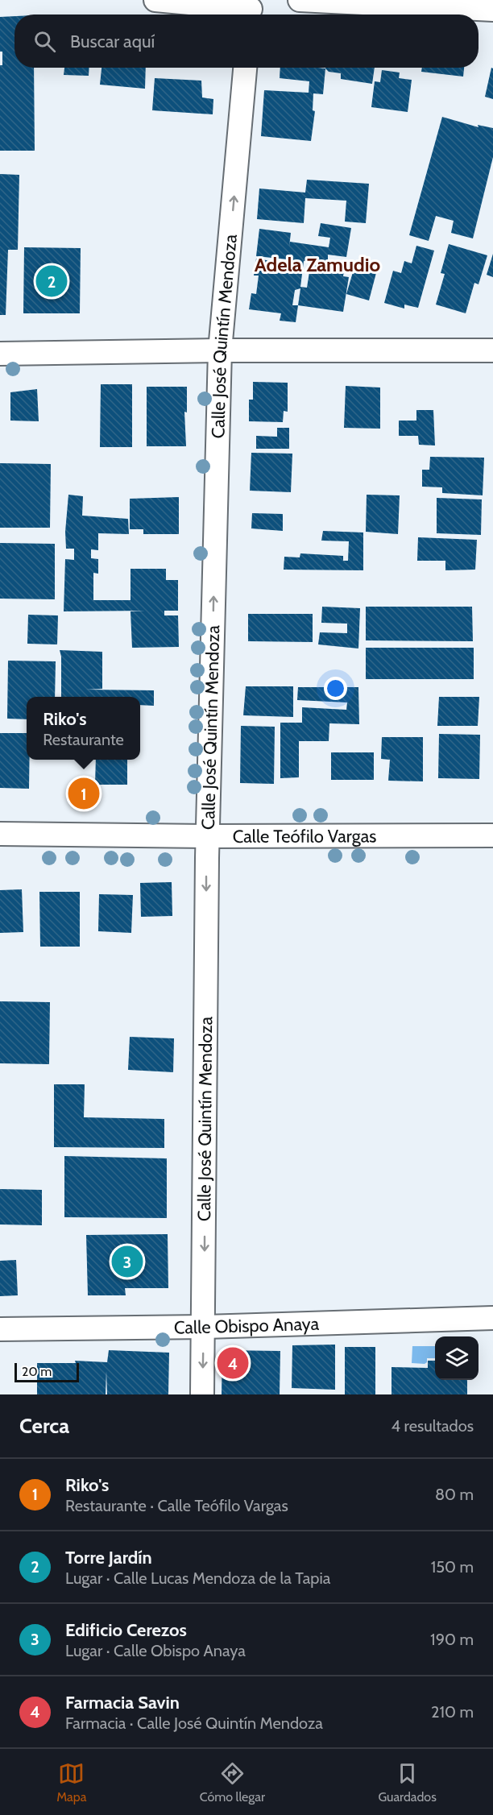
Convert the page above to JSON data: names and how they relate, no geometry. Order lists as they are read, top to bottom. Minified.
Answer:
{"streets":{"street":["Calle José Quintín Mendoza","Calle Teófilo Vargas","Calle Obispo Anaya"]},"crossings":[["Calle José Quintín Mendoza","Calle Teófilo Vargas"],["Calle José Quintín Mendoza","Calle Obispo Anaya"]],"districts":["Adela Zamudio"],"scale_bar":"20 m","page":{"search":"Buscar aquí","pins":["2","1","3","4"],"popup":["Riko's","Restaurante"],"scale":"20 m","heading":["Cerca","4 resultados"],"list":[{"mark":"1","name":"Riko's","note":"Restaurante · Calle Teófilo Vargas","value":"80 m"},{"mark":"2","name":"Torre Jardín","note":"Lugar · Calle Lucas Mendoza de la Tapia","value":"150 m"},{"mark":"3","name":"Edificio Cerezos","note":"Lugar · Calle Obispo Anaya","value":"190 m"},{"mark":"4","name":"Farmacia Savin","note":"Farmacia · Calle José Quintín Mendoza","value":"210 m"}],"nav":["Mapa","Cómo llegar","Guardados"]}}
